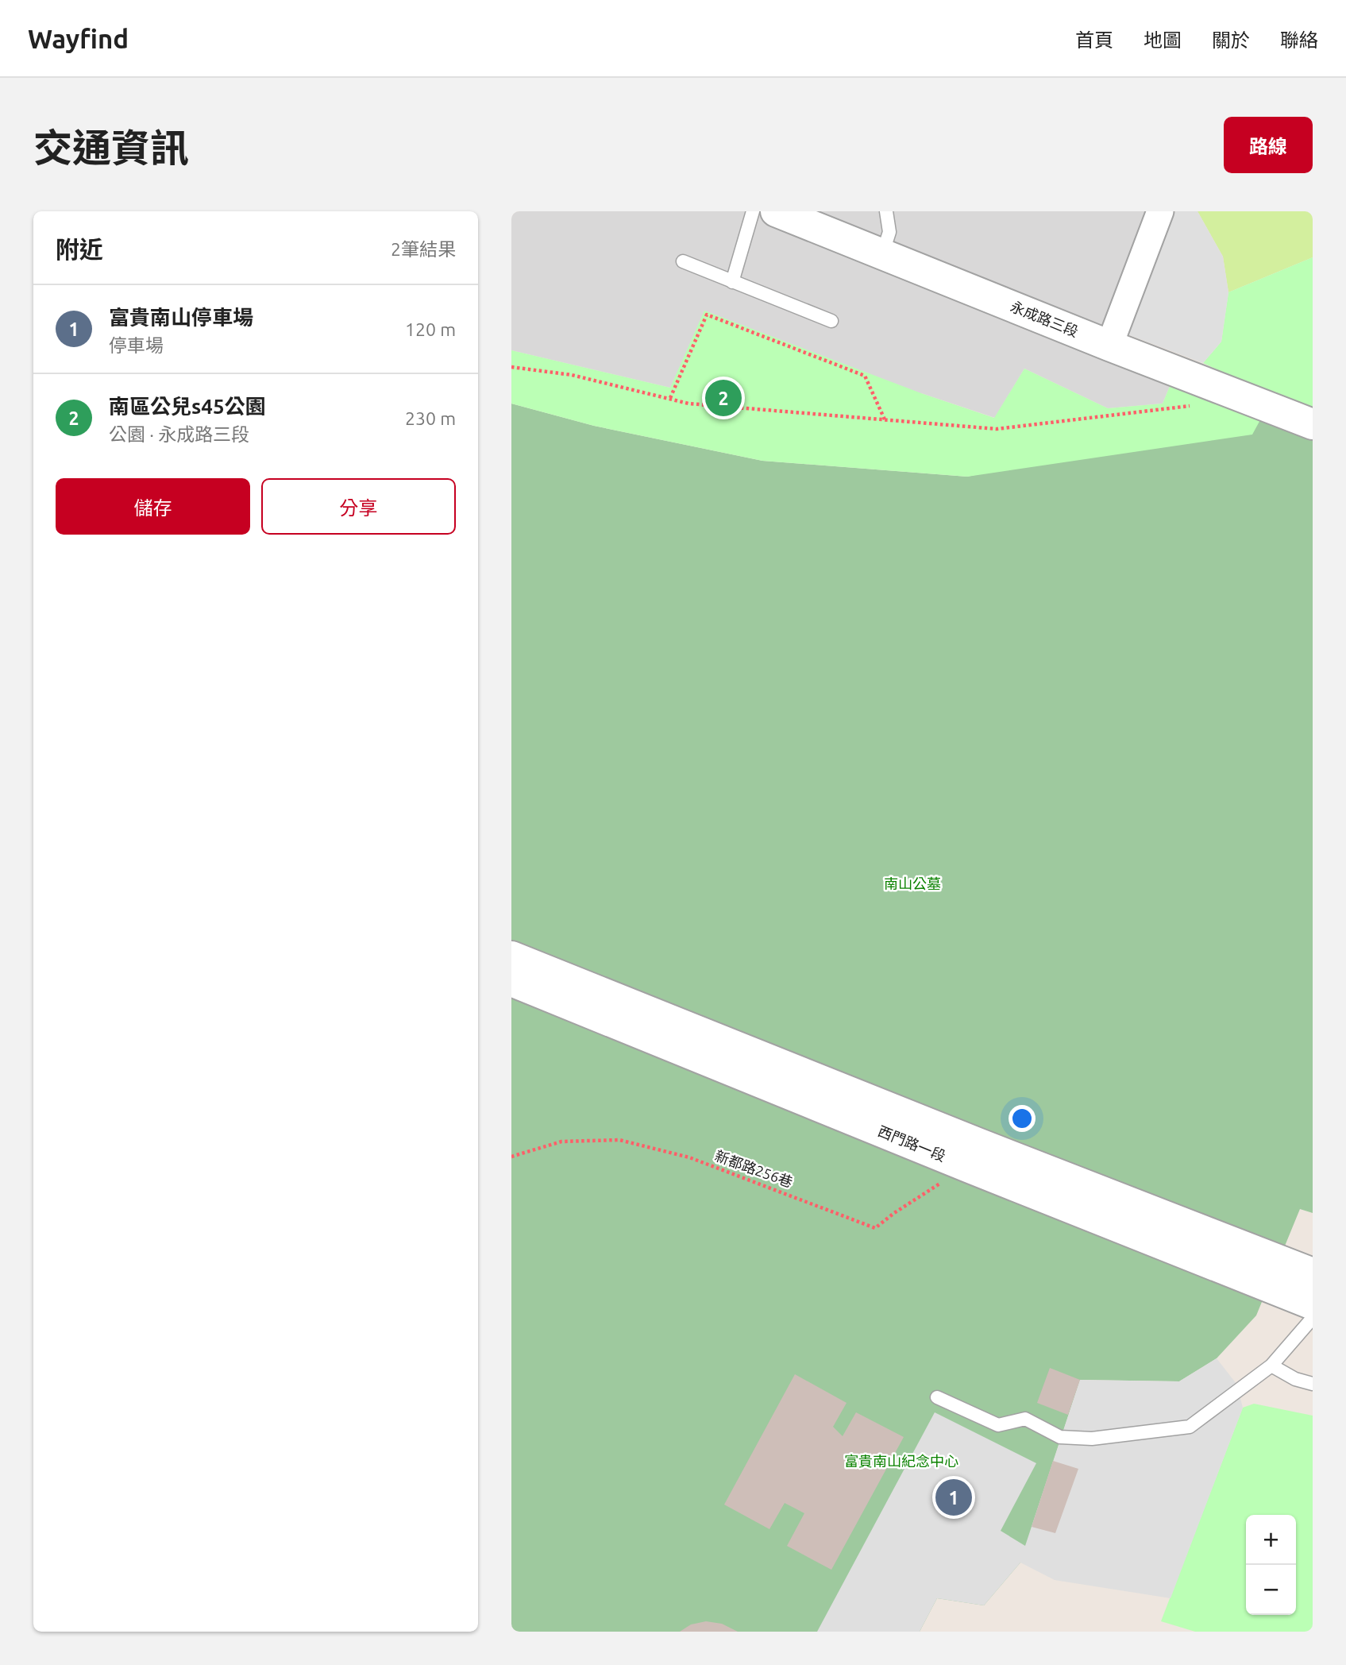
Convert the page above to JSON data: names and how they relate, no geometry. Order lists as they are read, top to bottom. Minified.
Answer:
{"streets":{"street":["永成路三段","西門路一段"],"path":["新都路256巷"]},"crossings":[["西門路一段","新都路256巷"]],"parks":["南山公墓","富貴南山紀念中心"],"page":{"header":"Wayfind","nav":["首頁","地圖","關於","聯絡"],"title":"交通資訊","buttons":["路線",["儲存","分享"]],"heading":["附近","2筆結果"],"list":[{"mark":"1","name":"富貴南山停車場","note":"停車場","value":"120 m"},{"mark":"2","name":"南區公兒s45公園","note":"公園 · 永成路三段","value":"230 m"}],"pins":["2","1"],"map_buttons":["+","−"]}}
